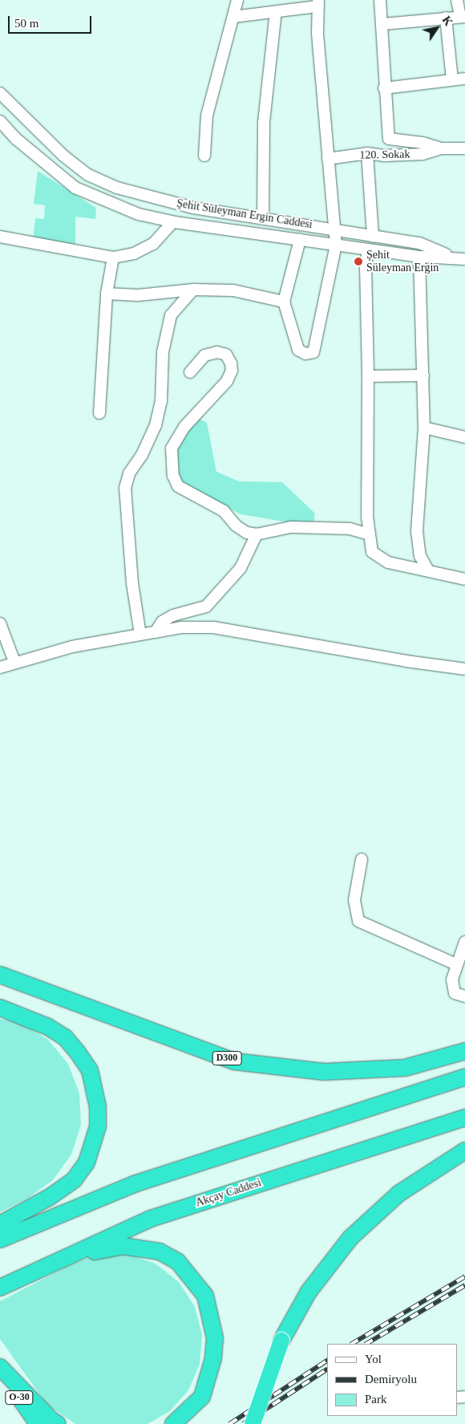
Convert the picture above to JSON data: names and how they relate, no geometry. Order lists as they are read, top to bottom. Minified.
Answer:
{"streets":{"highway":["D300","Akçay Caddesi","O-30"],"street":["120. Sokak","Şehit Süleyman Ergin Caddesi"]},"places":["Şehit Süleyman Ergin"],"legend":["Yol","Demiryolu","Park"],"scale_bar":"50 m","north":"top right"}
